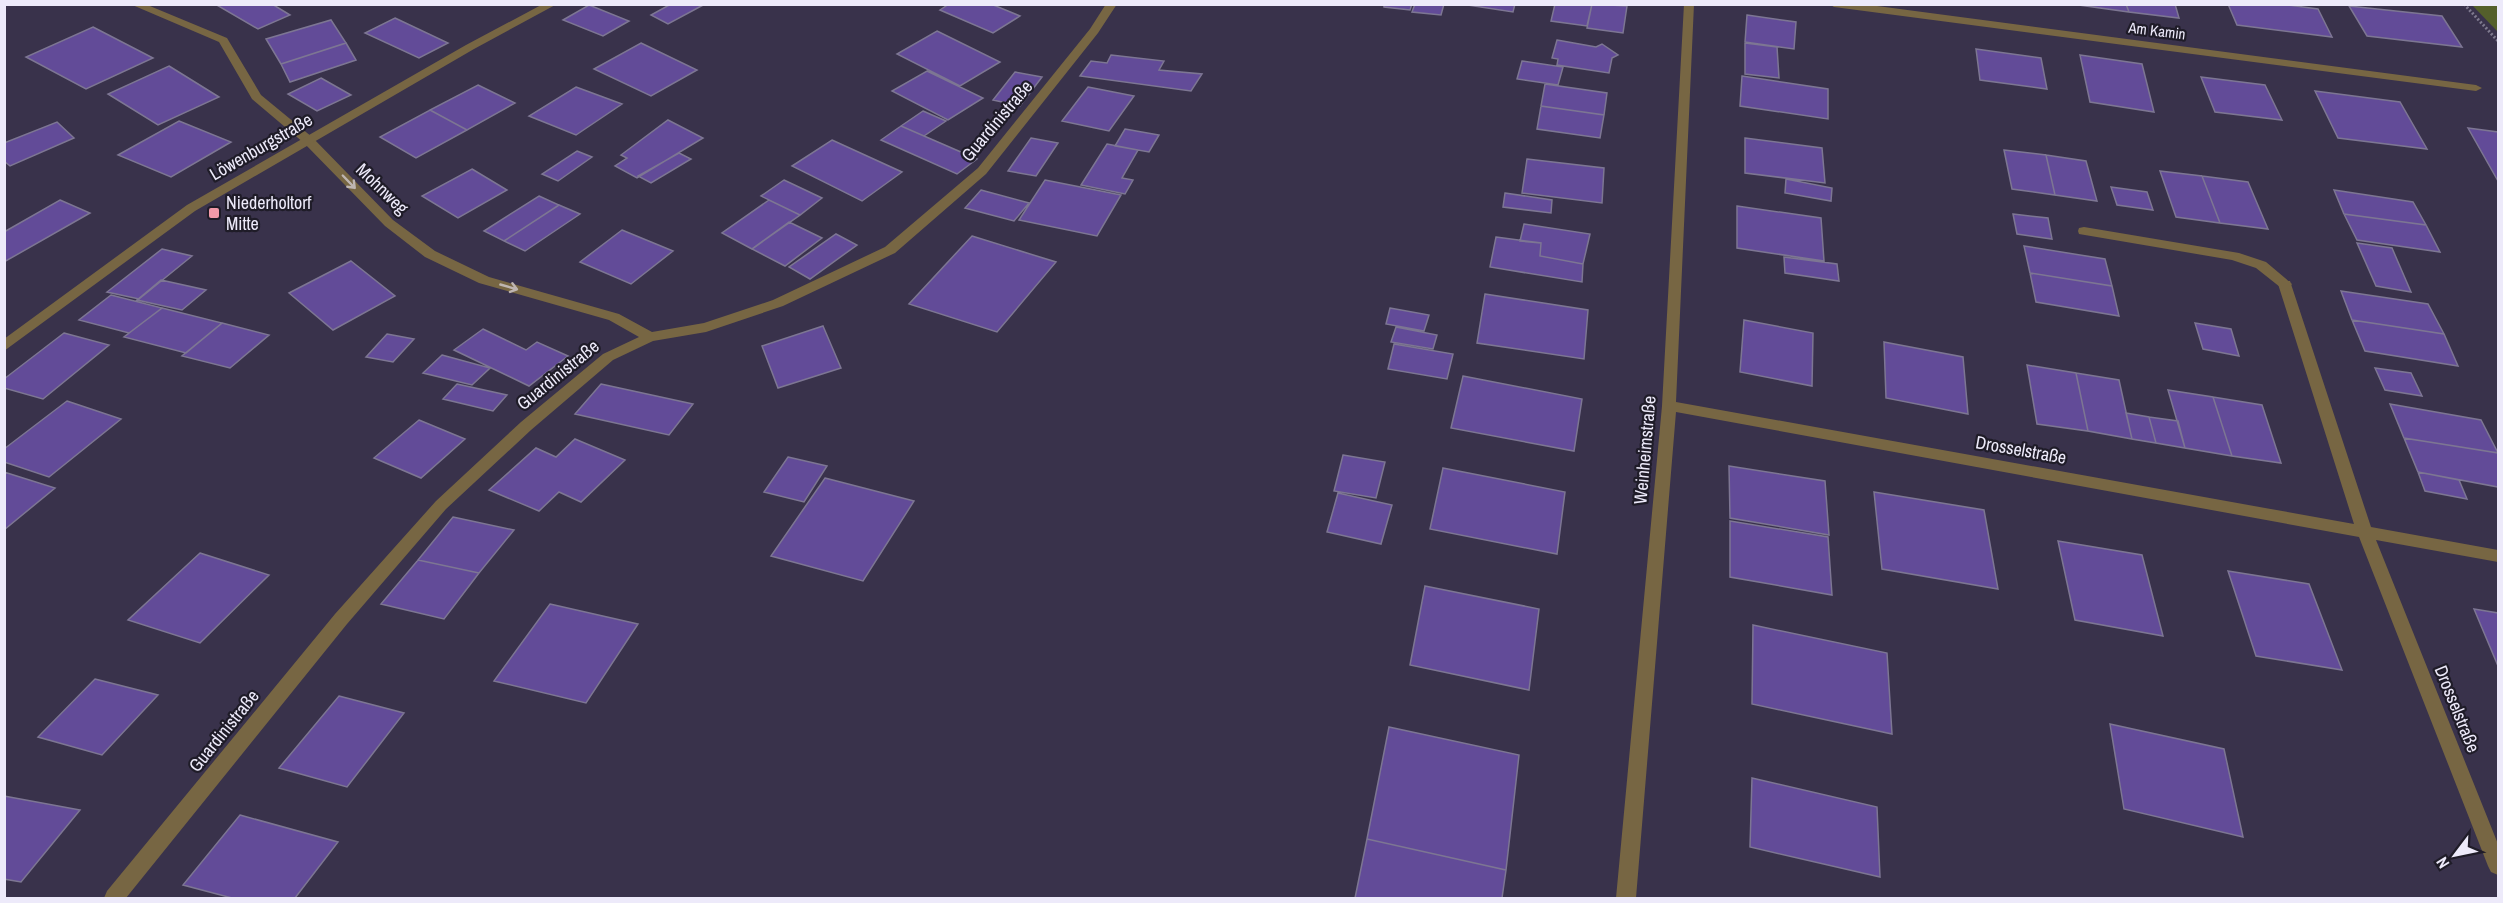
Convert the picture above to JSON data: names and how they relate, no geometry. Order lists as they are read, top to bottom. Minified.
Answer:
{"streets":{"street":["Am Kamin","Guardinistraße","Löwenburgstraße","Mohnweg","Weinheimstraße","Drosselstraße"]},"crossings":[["Guardinistraße","Mohnweg"],["Löwenburgstraße","Mohnweg"],["Weinheimstraße","Drosselstraße"]],"one_way":["Mohnweg"],"places":{"transit":["Niederholtorf Mitte"]},"north":"bottom left"}
